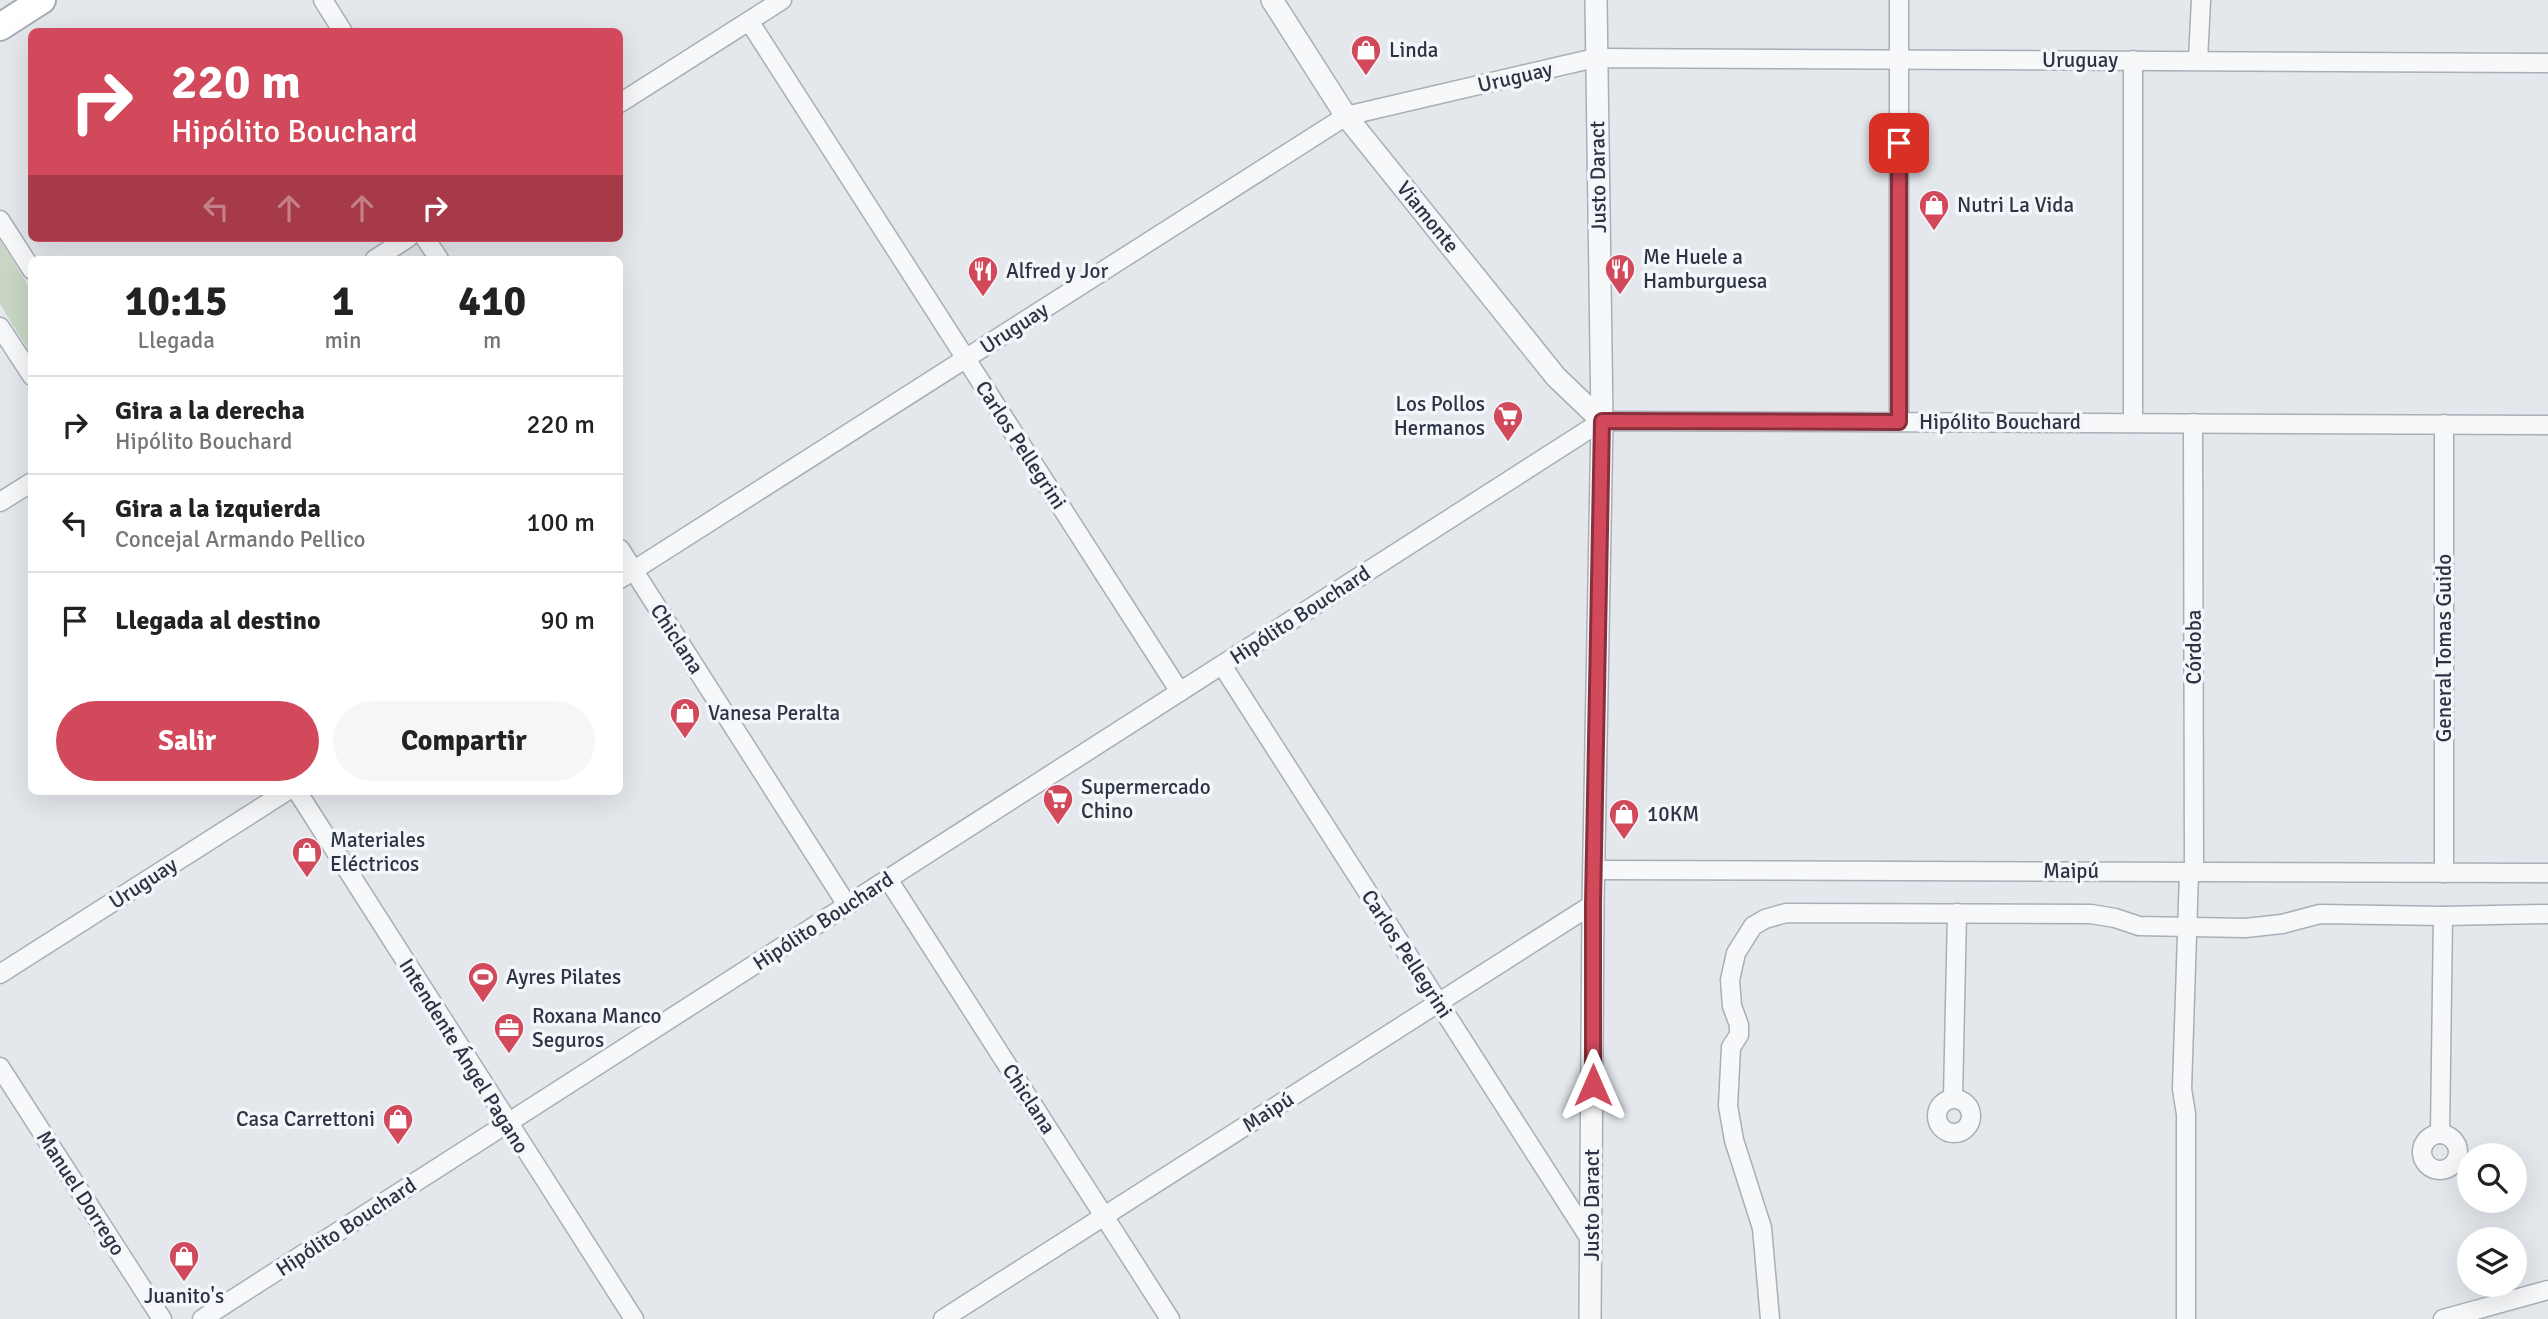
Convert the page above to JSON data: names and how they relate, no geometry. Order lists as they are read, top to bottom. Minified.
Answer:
{"streets":{"street":["Uruguay","Justo Daract","Viamonte","Hipólito Bouchard","Carlos Pellegrini","Chiclana","Córdoba","General Tomas Guido","Maipú","Intendente Ángel Pagano","Manuel Dorrego"]},"crossings":[["Uruguay","Justo Daract"],["Uruguay","Viamonte"],["Uruguay","Carlos Pellegrini"],["Uruguay","Chiclana"],["Justo Daract","Viamonte"],["Justo Daract","Hipólito Bouchard"],["Justo Daract","Carlos Pellegrini"],["Justo Daract","Maipú"],["Viamonte","Hipólito Bouchard"],["Hipólito Bouchard","Carlos Pellegrini"],["Hipólito Bouchard","Chiclana"],["Hipólito Bouchard","Córdoba"],["Hipólito Bouchard","General Tomas Guido"],["Hipólito Bouchard","Intendente Ángel Pagano"],["Carlos Pellegrini","Maipú"],["Chiclana","Maipú"],["Córdoba","Maipú"],["General Tomas Guido","Maipú"]],"places":{"shop":["Linda","Nutri La Vida","Vanesa Peralta","10KM","Materiales Eléctricos","Casa Carrettoni","Juanito's"],"restaurant":["Me Huele a Hamburguesa","Alfred y Jor"],"supermarket":["Los Pollos Hermanos","Supermercado Chino"],"sports":["Ayres Pilates"],"office":["Roxana Manco Seguros"]},"page":{"turn":["220 m","Hipólito Bouchard"],"eta":["10:15","Llegada","1","min","410","m"],"list":[{"name":"Gira a la derecha","note":"Hipólito Bouchard","value":"220 m"},{"name":"Gira a la izquierda","note":"Concejal Armando Pellico","value":"100 m"},{"name":"Llegada al destino","value":"90 m"}],"buttons":["Salir","Compartir"]}}
